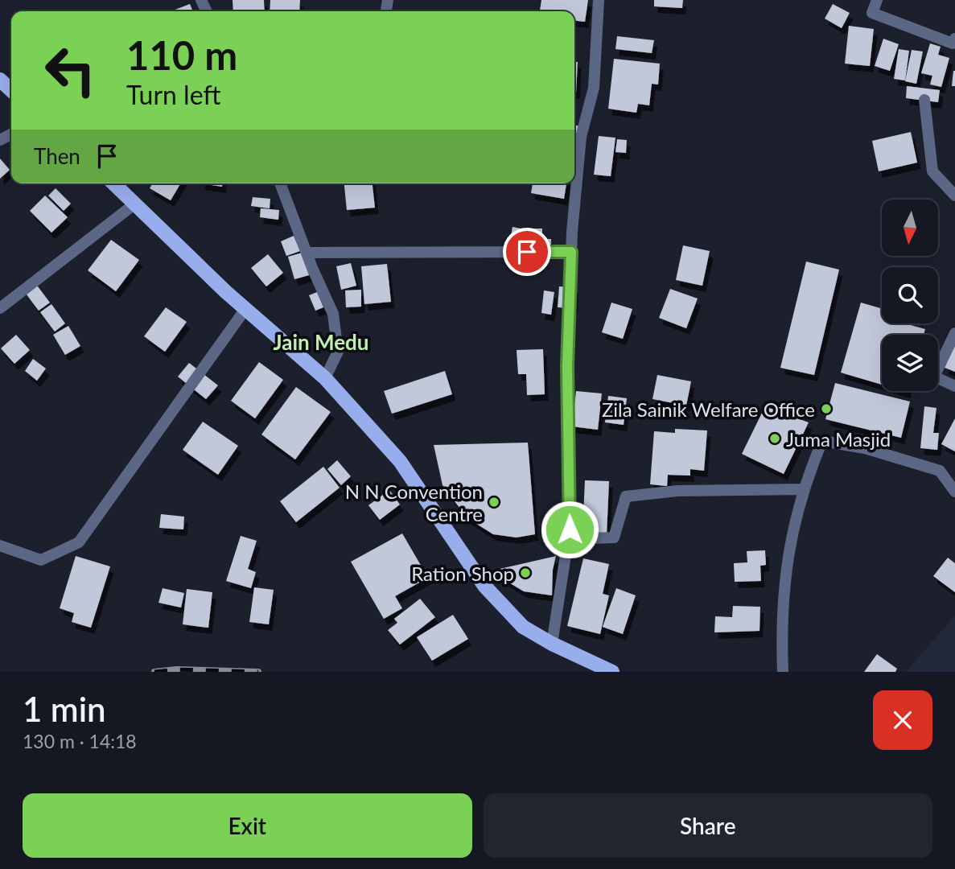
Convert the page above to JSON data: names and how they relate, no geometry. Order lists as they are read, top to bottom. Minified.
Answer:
{"districts":["Jain Medu"],"places":["Zila Sainik Welfare Office","Juma Masjid","N N Convention Centre","Ration Shop"],"north":"bottom","page":{"turn":["110 m","Turn left"],"then":"Then","heading":["1 min","130 m · 14:18"],"buttons":["Exit","Share"]}}
